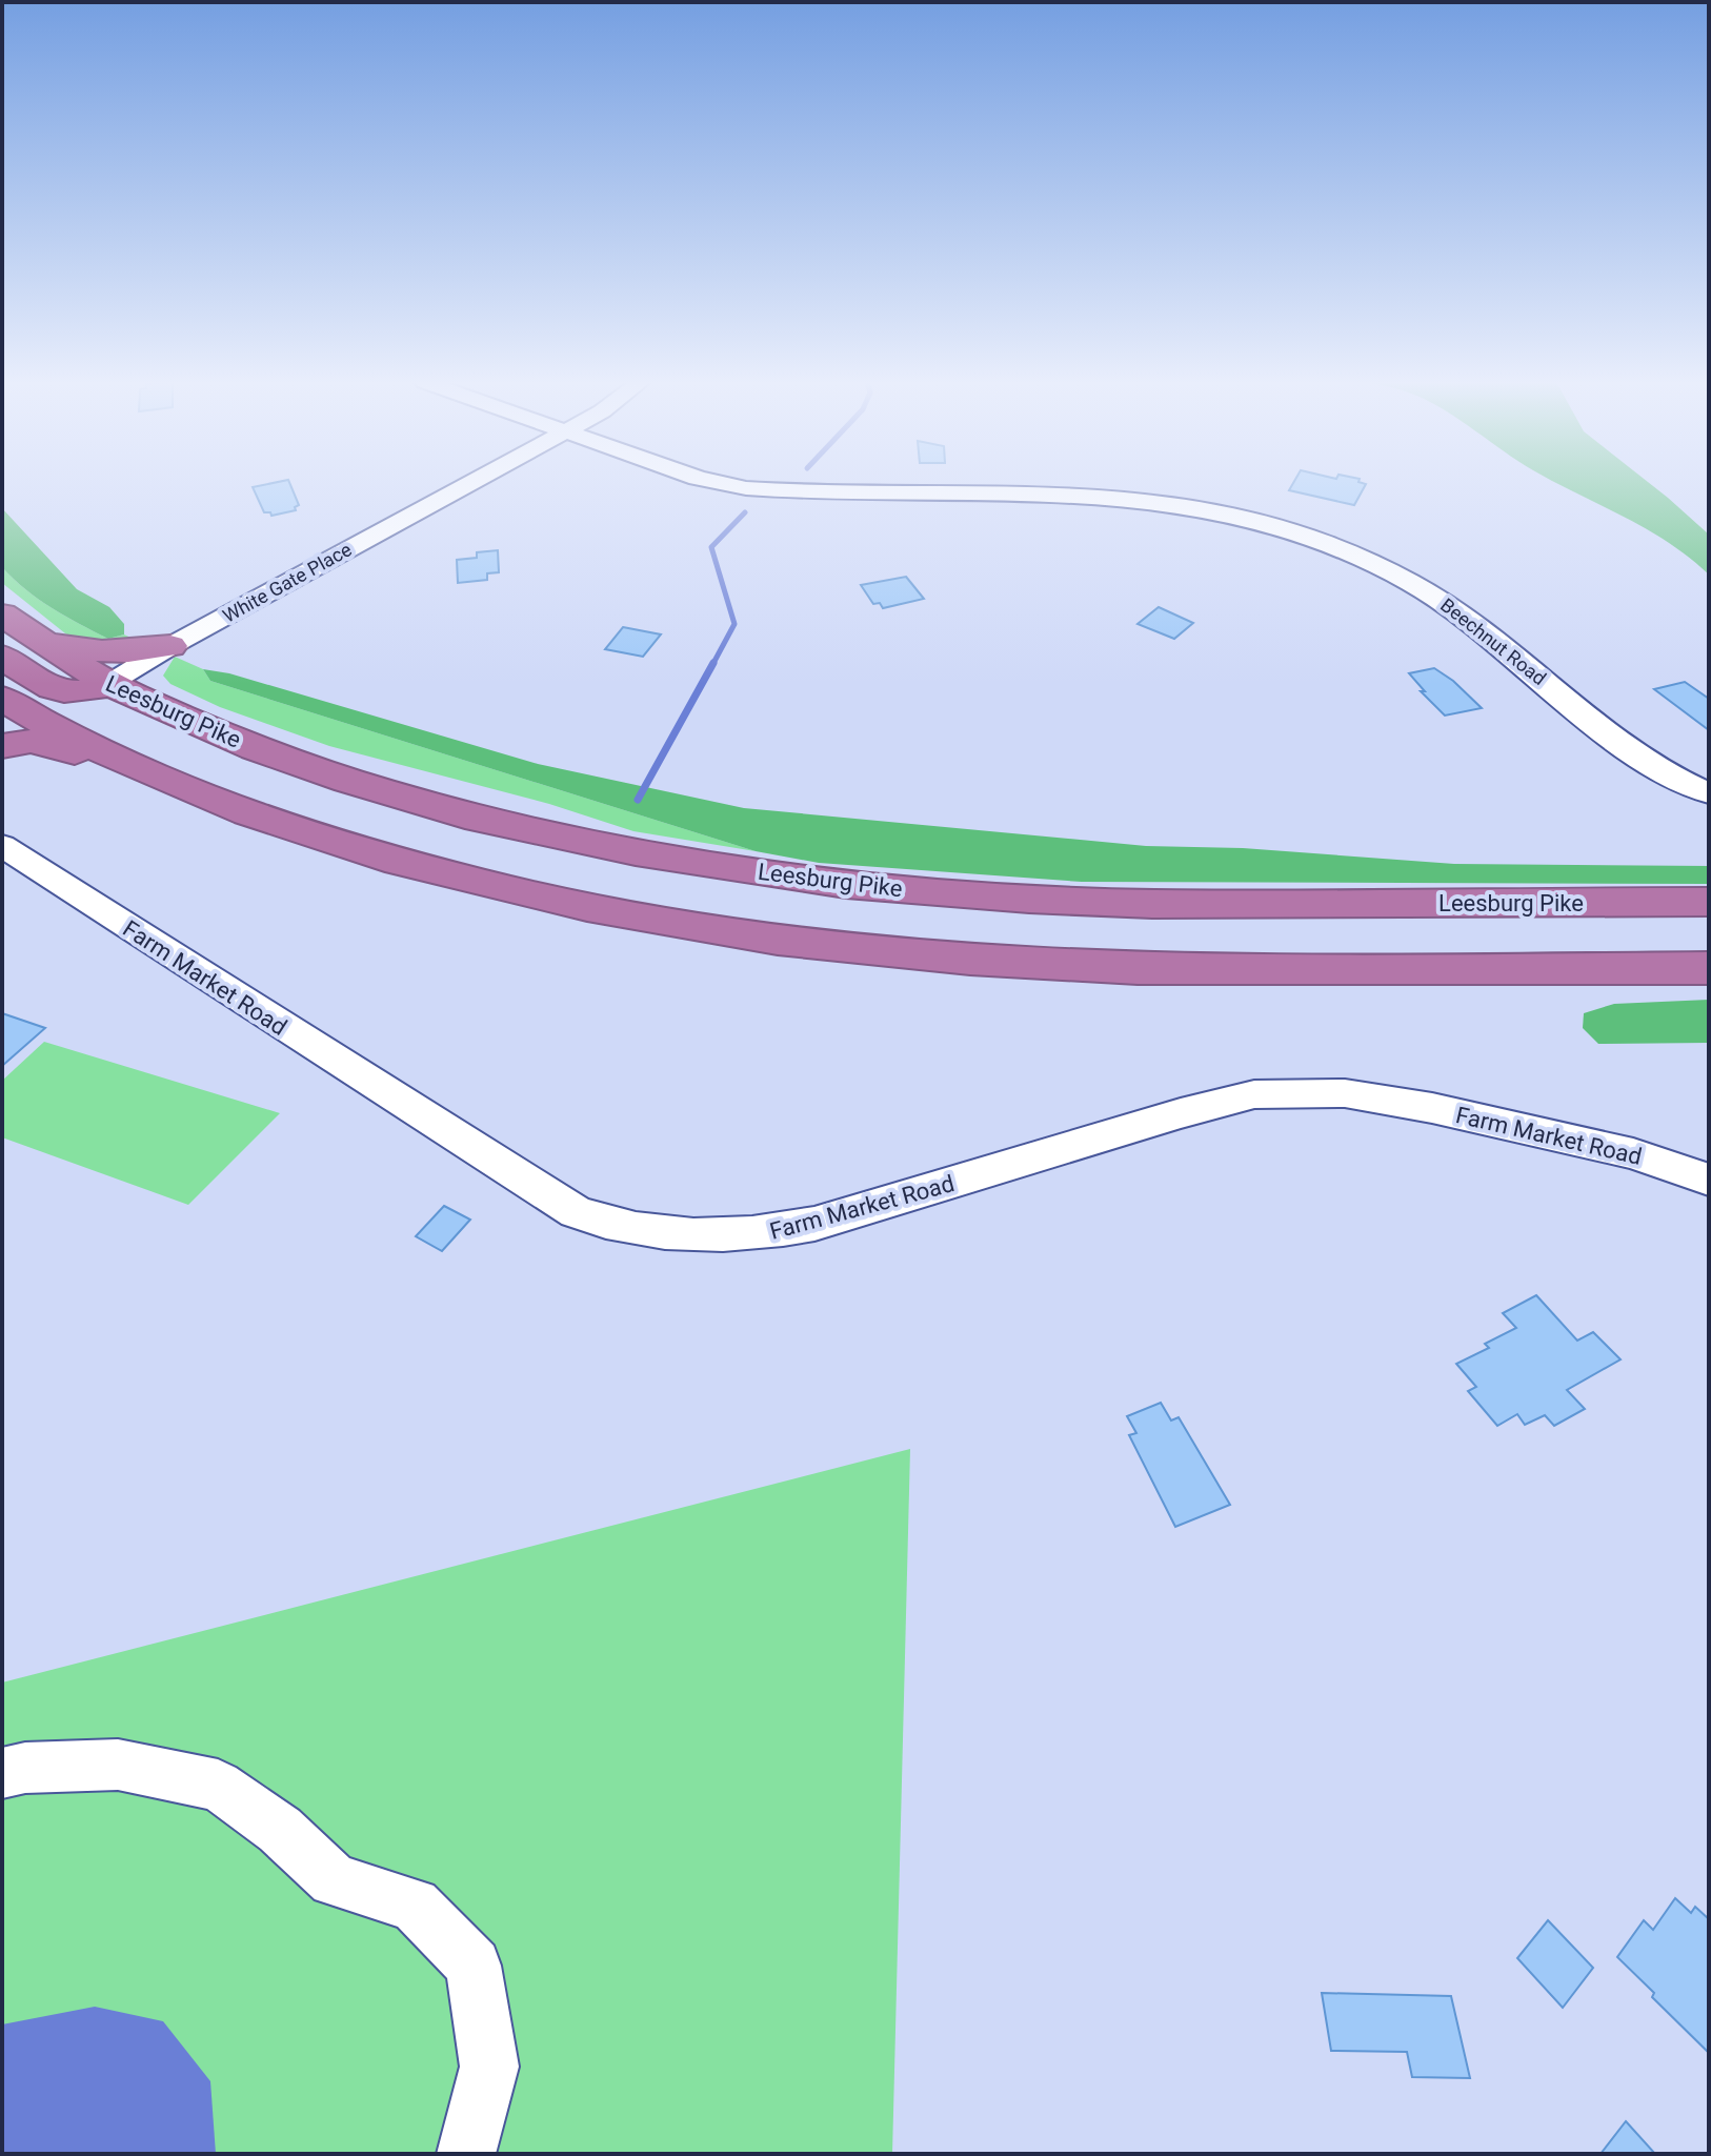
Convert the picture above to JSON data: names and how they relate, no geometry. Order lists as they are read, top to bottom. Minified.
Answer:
{"streets":{"highway":["Leesburg Pike"],"street":["White Gate Place","Beechnut Road","Farm Market Road"]},"crossings":[["White Gate Place","Leesburg Pike"]]}
